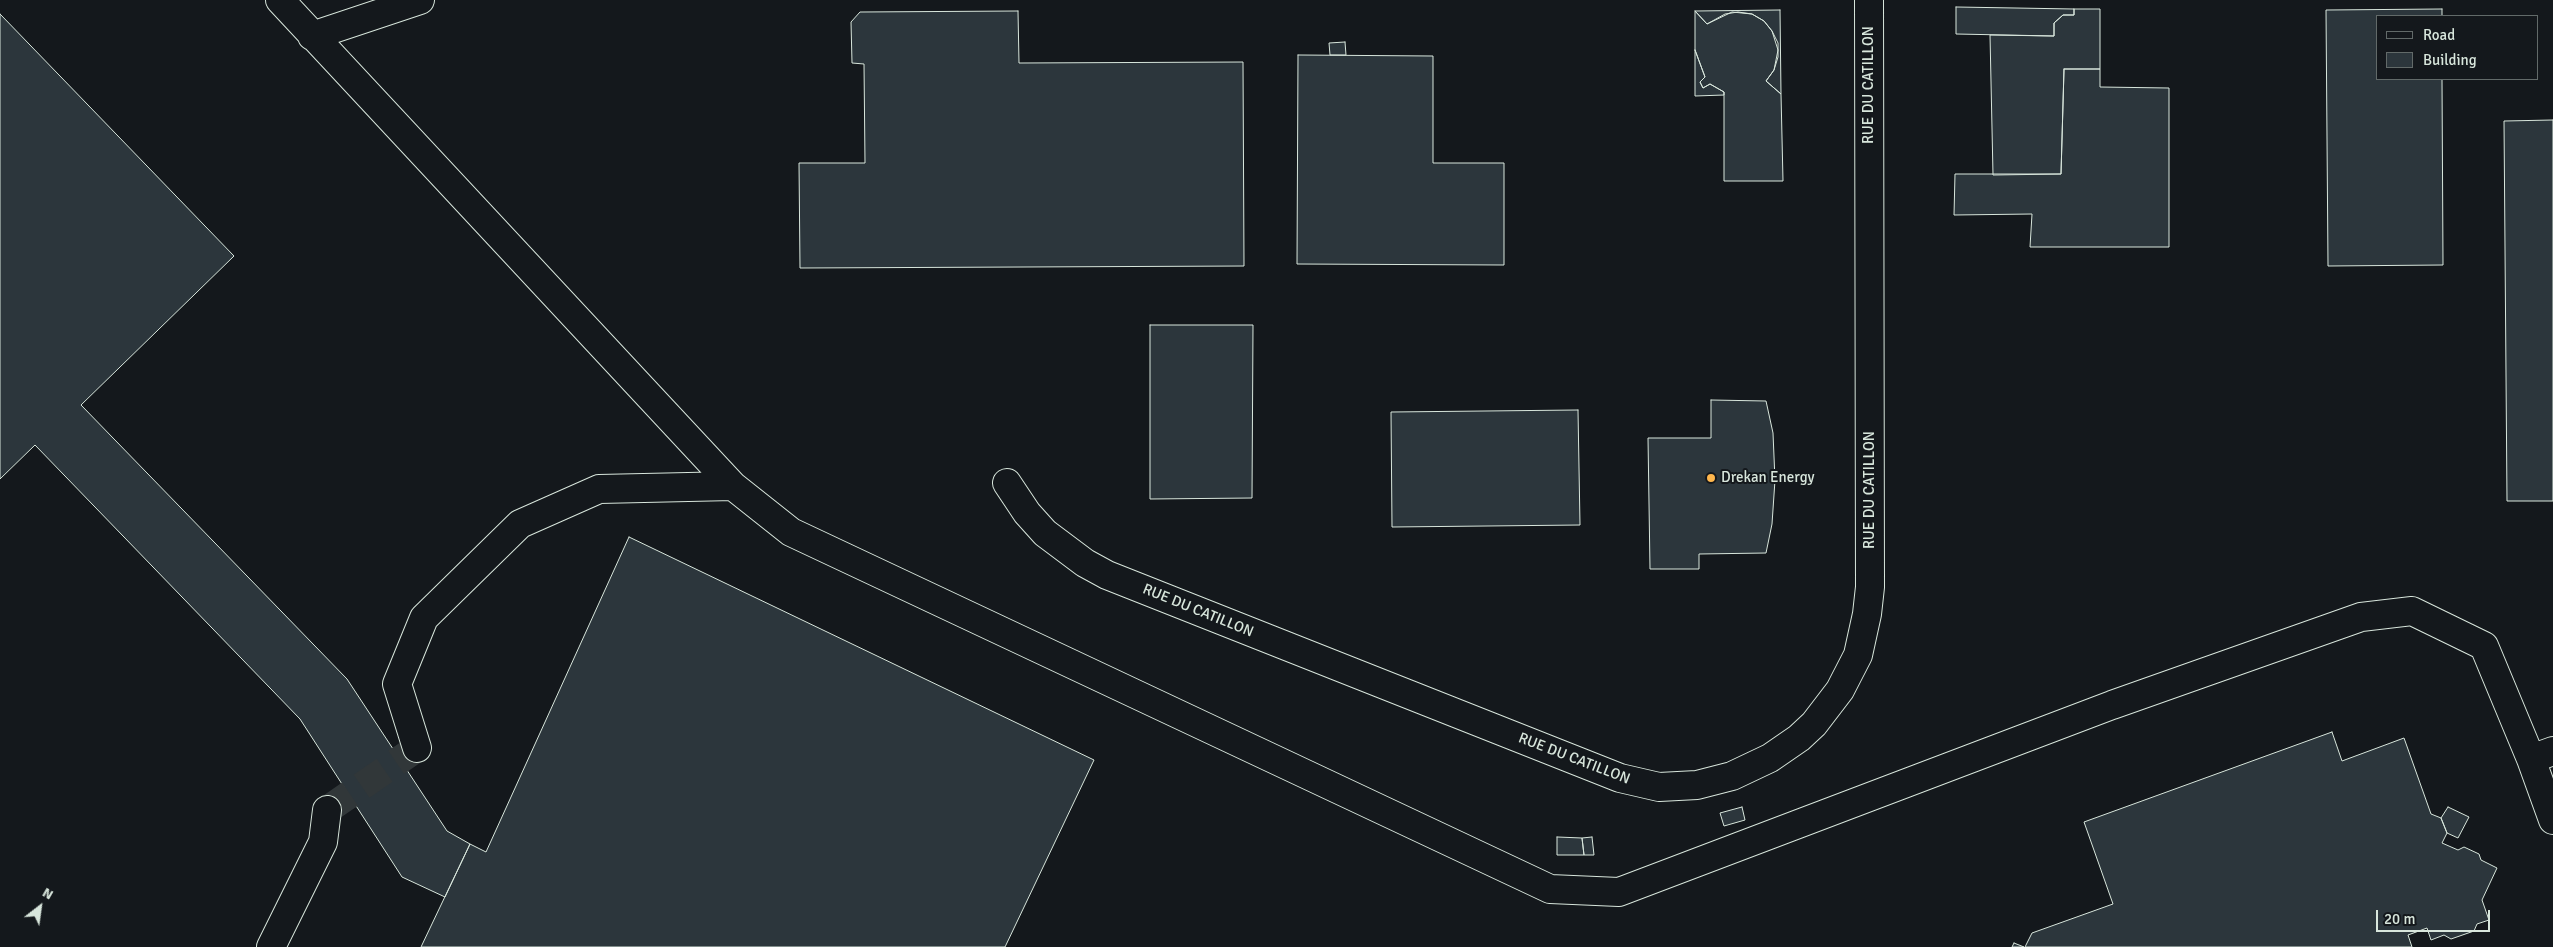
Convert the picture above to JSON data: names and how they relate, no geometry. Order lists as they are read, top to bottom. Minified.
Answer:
{"streets":{"street":["RUE DU CATILLON"]},"places":["Drekan Energy"],"legend":["Road","Building"],"scale_bar":"20 m","north":"top right"}
